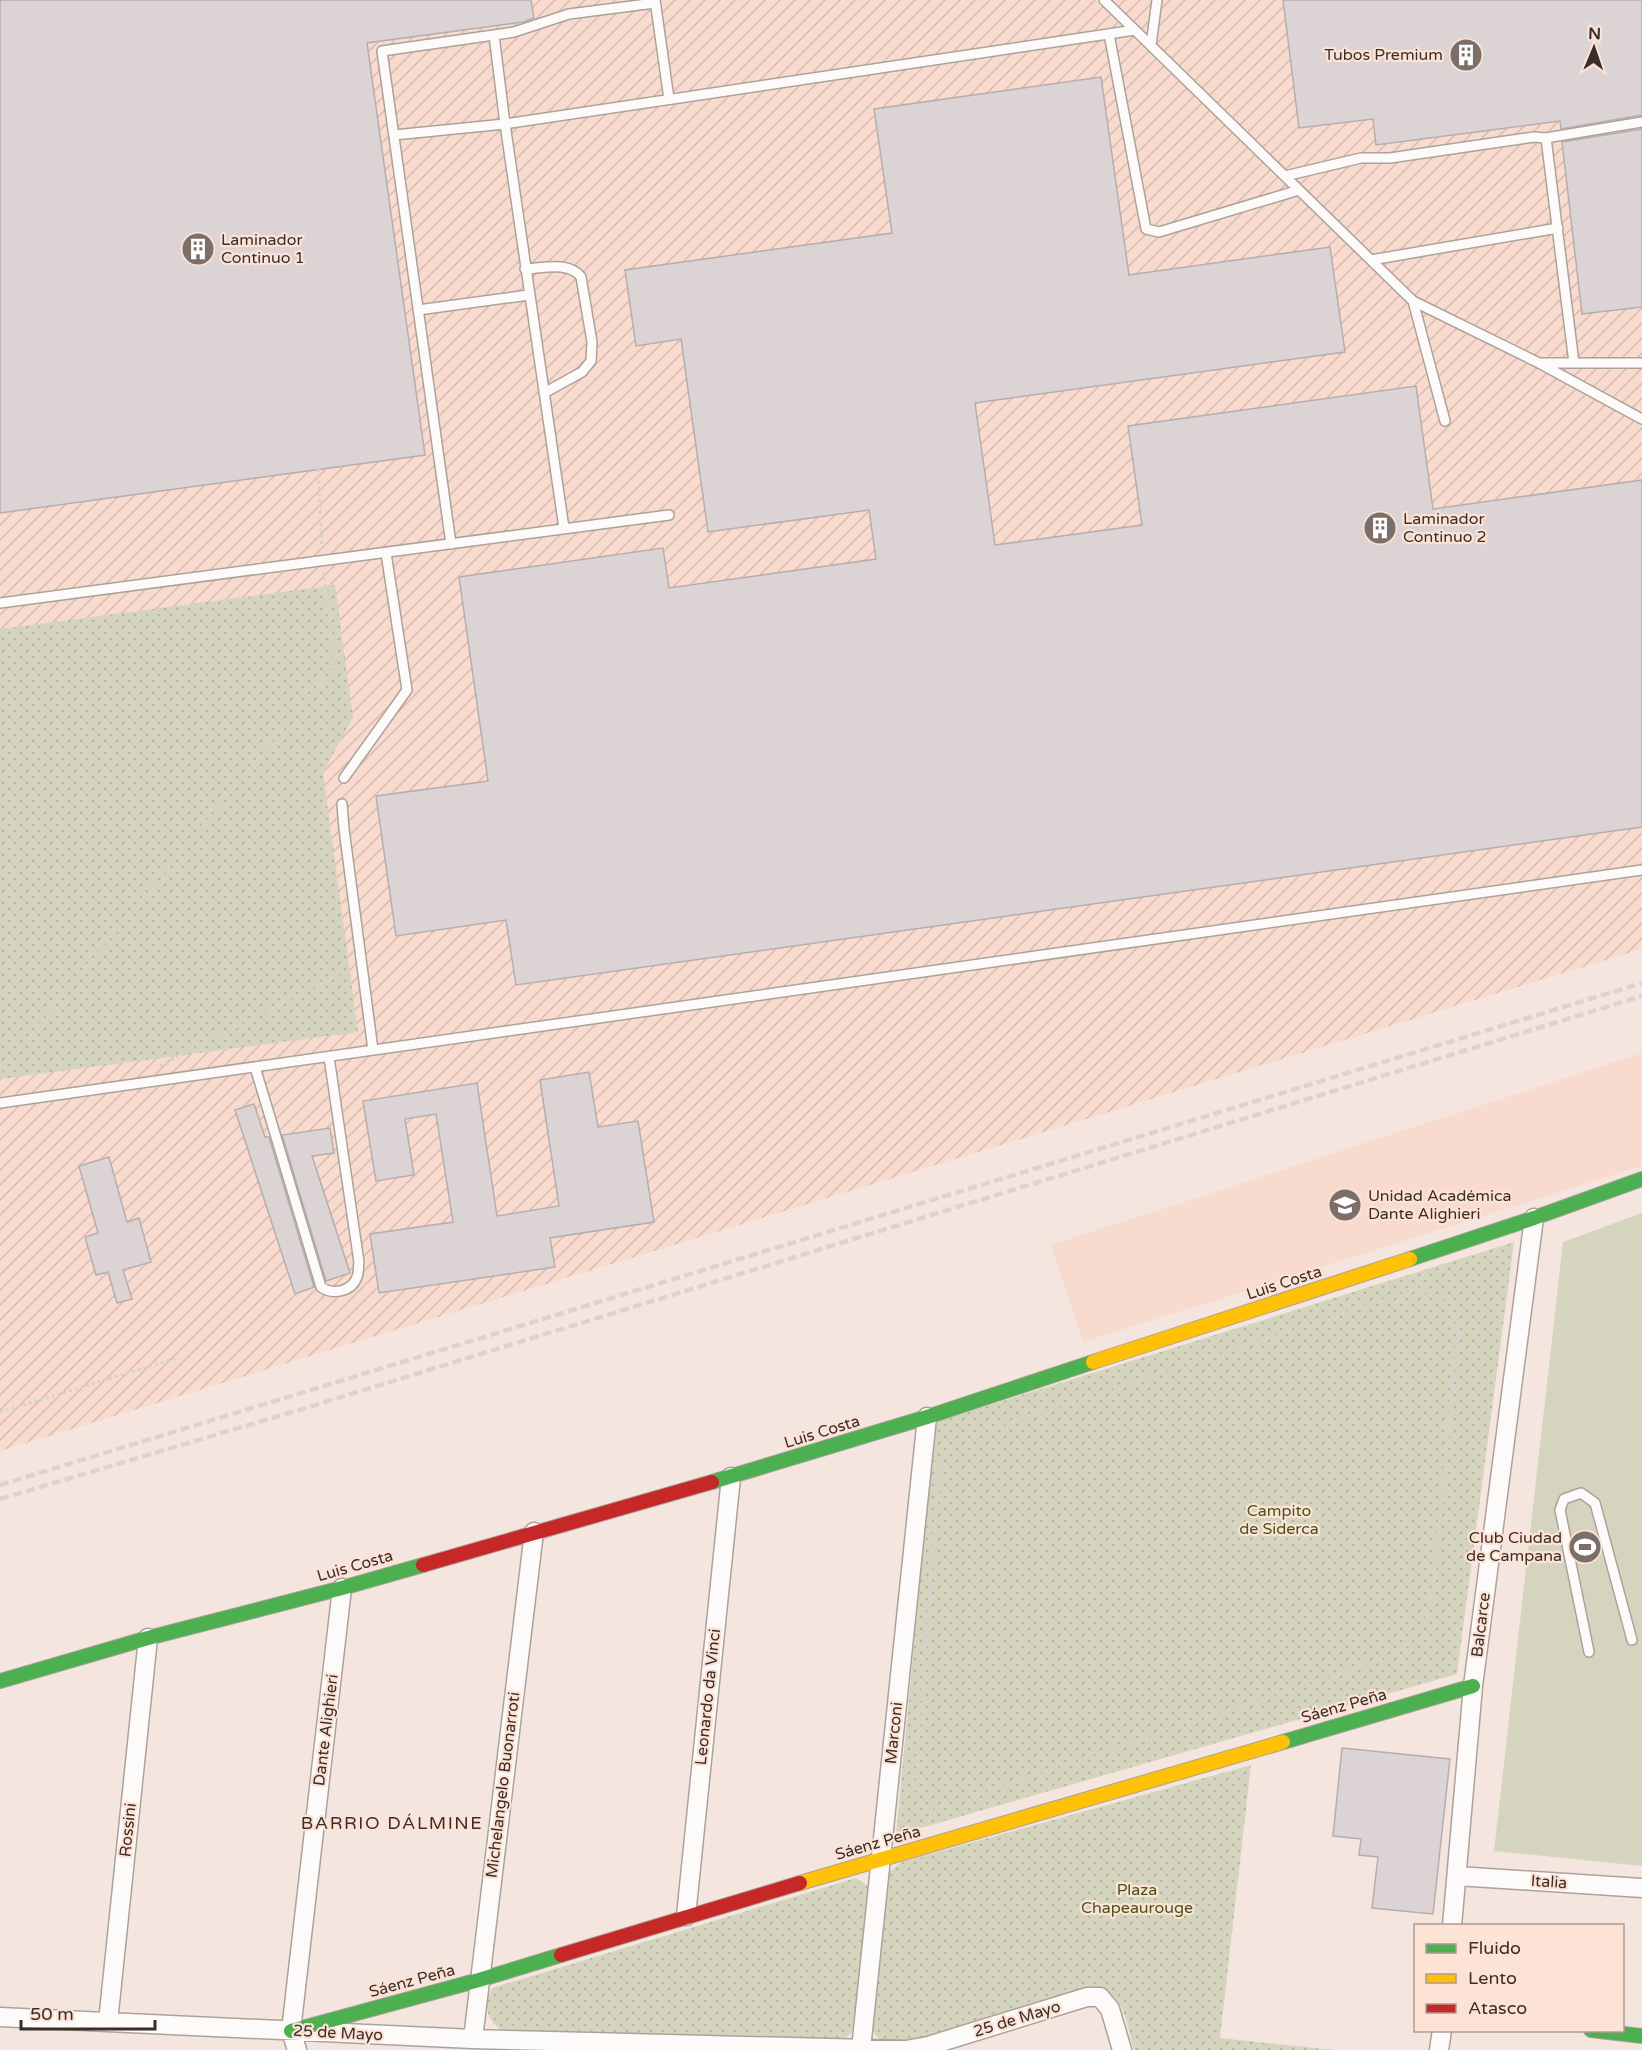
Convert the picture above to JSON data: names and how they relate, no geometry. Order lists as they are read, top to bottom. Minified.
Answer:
{"streets":{"street":["Luis Costa","Balcarce","Leonardo da Vinci","Sáenz Peña","Dante Alighieri","Marconi","Michelangelo Buonarroti","Rossini","Italia","25 de Mayo"]},"crossings":[["Luis Costa","Balcarce"],["Luis Costa","Leonardo da Vinci"],["Luis Costa","Dante Alighieri"],["Luis Costa","Marconi"],["Luis Costa","Michelangelo Buonarroti"],["Luis Costa","Rossini"],["Balcarce","Sáenz Peña"],["Balcarce","Italia"],["Leonardo da Vinci","Sáenz Peña"],["Sáenz Peña","Dante Alighieri"],["Sáenz Peña","Marconi"],["Sáenz Peña","Michelangelo Buonarroti"],["Sáenz Peña","25 de Mayo"],["Dante Alighieri","25 de Mayo"],["Marconi","25 de Mayo"],["Michelangelo Buonarroti","25 de Mayo"],["Rossini","25 de Mayo"]],"districts":["BARRIO DÁLMINE"],"parks":["Campito de Siderca","Plaza Chapeaurouge"],"places":{"building":["Tubos Premium","Laminador Continuo 1","Laminador Continuo 2"],"school or university":["Unidad Académica Dante Alighieri"],"sports":["Club Ciudad de Campana"]},"legend":["Fluido","Lento","Atasco"],"scale_bar":"50 m","north":"top"}
